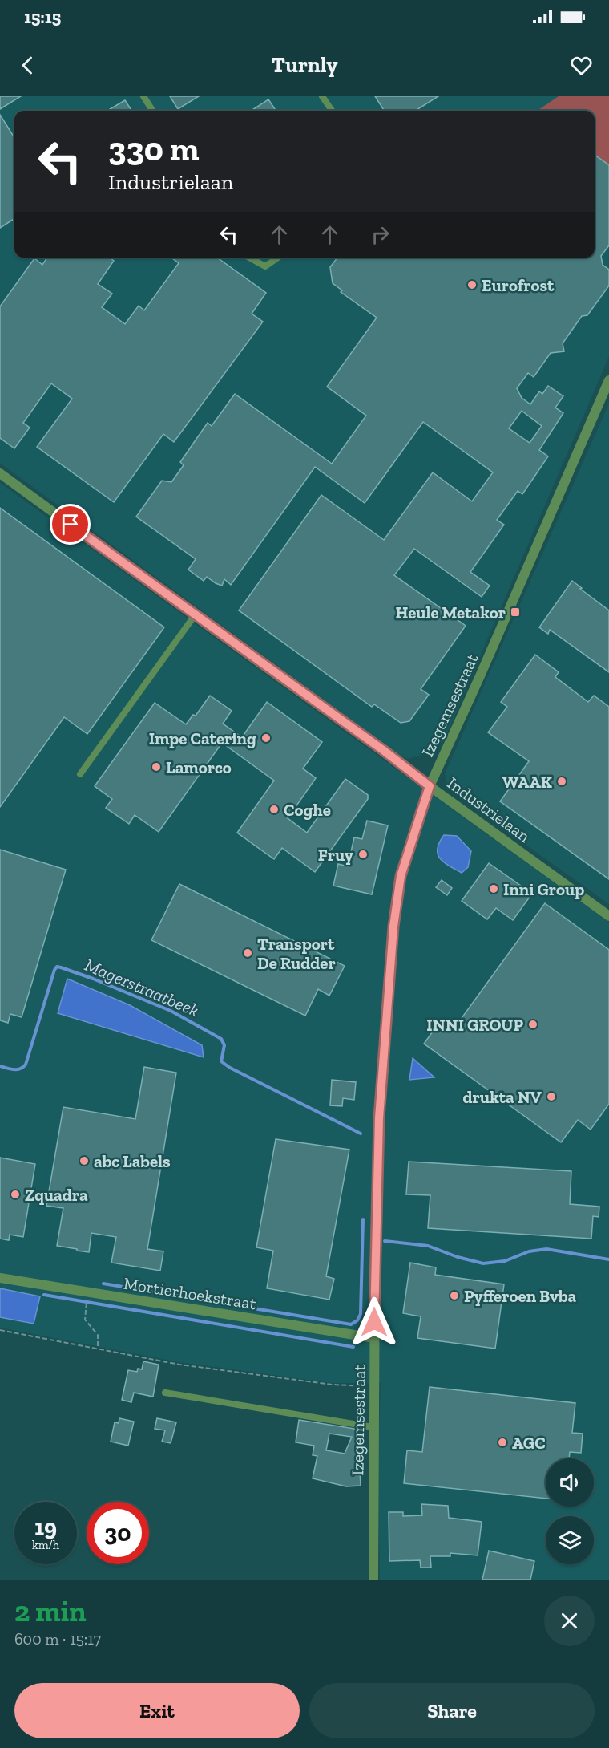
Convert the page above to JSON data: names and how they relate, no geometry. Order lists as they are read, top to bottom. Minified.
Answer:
{"streets":{"street":["Izegemsestraat","Industrielaan","Mortierhoekstraat"]},"crossings":[["Izegemsestraat","Industrielaan"],["Izegemsestraat","Mortierhoekstraat"]],"water":["Magerstraatbeek"],"places":{"other":["Eurofrost","Impe Catering","Lamorco","WAAK","Coghe","Fruy","Inni Group","Transport De Rudder","INNI GROUP","drukta NV","abc Labels","Zquadra","Pyfferoen Bvba","AGC"],"transit":["Heule Metakor"]},"page":{"status":"15:15","header":"Turnly","turn":["330 m","Industrielaan"],"speed":"19 km/h","limit":"30","heading":["2 min","600 m · 15:17"],"buttons":["Exit","Share"]}}
